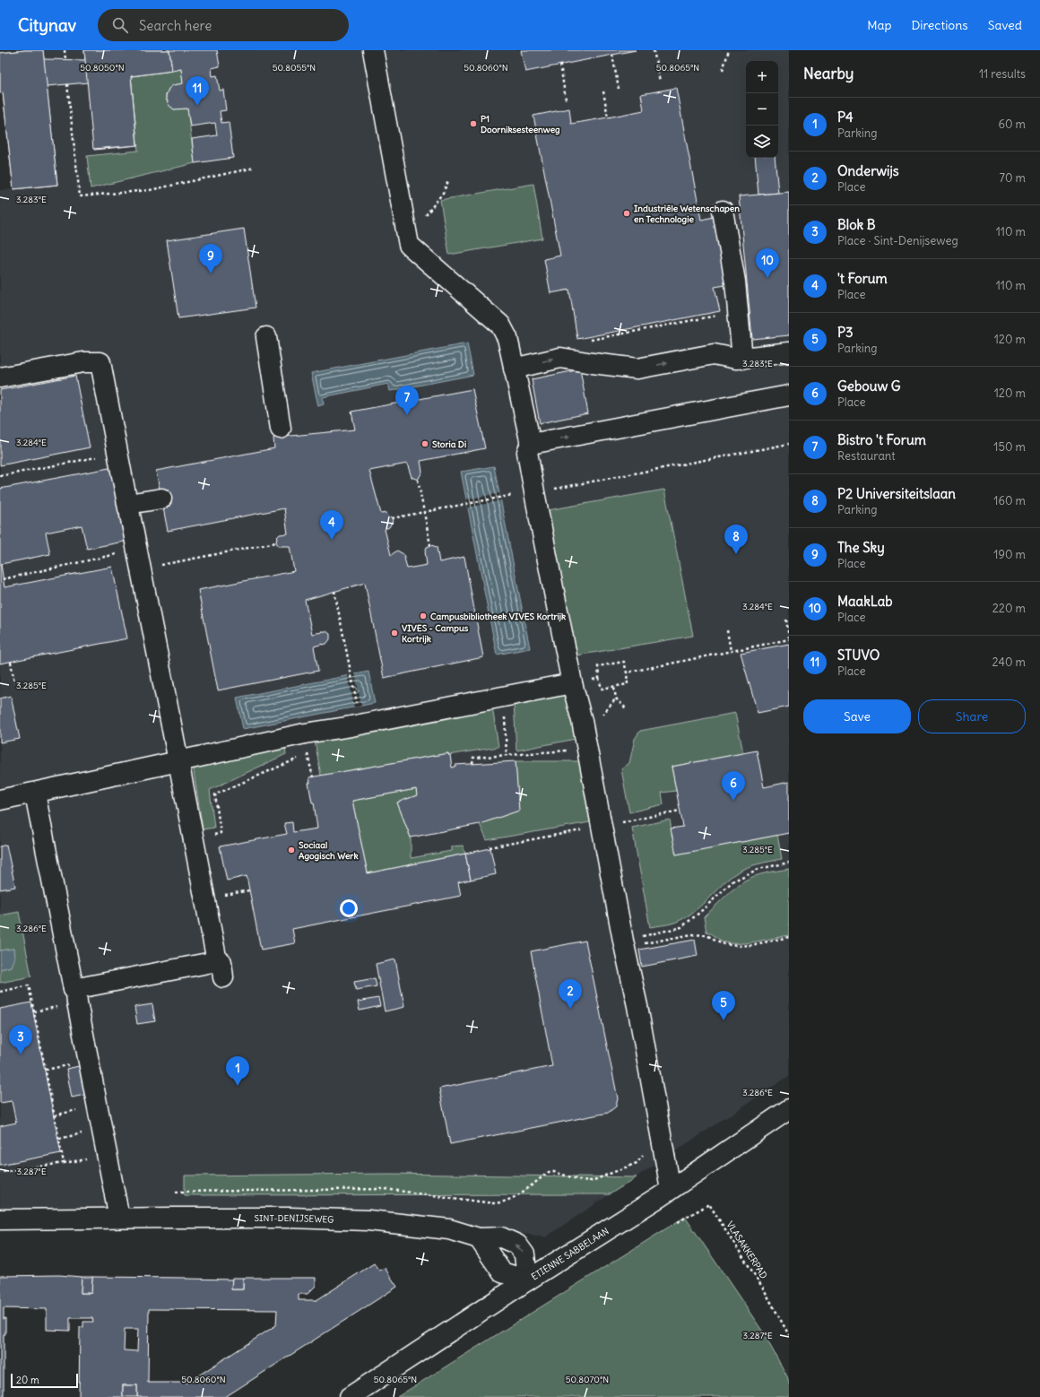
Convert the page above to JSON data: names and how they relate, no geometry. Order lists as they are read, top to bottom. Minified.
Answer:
{"streets":{"street":["SINT-DENIJSEWEG","ETIENNE SABBELAAN"],"path":["VLASAKKERPAD"]},"crossings":[["SINT-DENIJSEWEG","ETIENNE SABBELAAN"]],"places":["P1 Doorniksesteenweg","Industriële Wetenschapen en Technologie","Storia Di","Campusbibliotheek VIVES Kortrijk","VIVES - Campus Kortrijk","Sociaal Agogisch Werk"],"scale_bar":"20 m","page":{"header":"Citynav","search":"Search here","nav":["Map","Directions","Saved"],"heading":["Nearby","11 results"],"map_buttons":["+","−"],"pins":["11","9","10","7","4","8","6","2","5","3","1"],"list":[{"mark":"1","name":"P4","note":"Parking","value":"60 m"},{"mark":"2","name":"Onderwijs","note":"Place","value":"70 m"},{"mark":"3","name":"Blok B","note":"Place · Sint-Denijseweg","value":"110 m"},{"mark":"4","name":"'t Forum","note":"Place","value":"110 m"},{"mark":"5","name":"P3","note":"Parking","value":"120 m"},{"mark":"6","name":"Gebouw G","note":"Place","value":"120 m"},{"mark":"7","name":"Bistro 't Forum","note":"Restaurant","value":"150 m"},{"mark":"8","name":"P2 Universiteitslaan","note":"Parking","value":"160 m"},{"mark":"9","name":"The Sky","note":"Place","value":"190 m"},{"mark":"10","name":"MaakLab","note":"Place","value":"220 m"},{"mark":"11","name":"STUVO","note":"Place","value":"240 m"}],"buttons":["Save","Share"],"scale":"20 m"},"coordinates":["50.8050°N","50.8055°N","50.8060°N","50.8065°N","3.283°E","3.284°E","3.285°E","3.286°E","3.287°E","50.8070°N"]}
